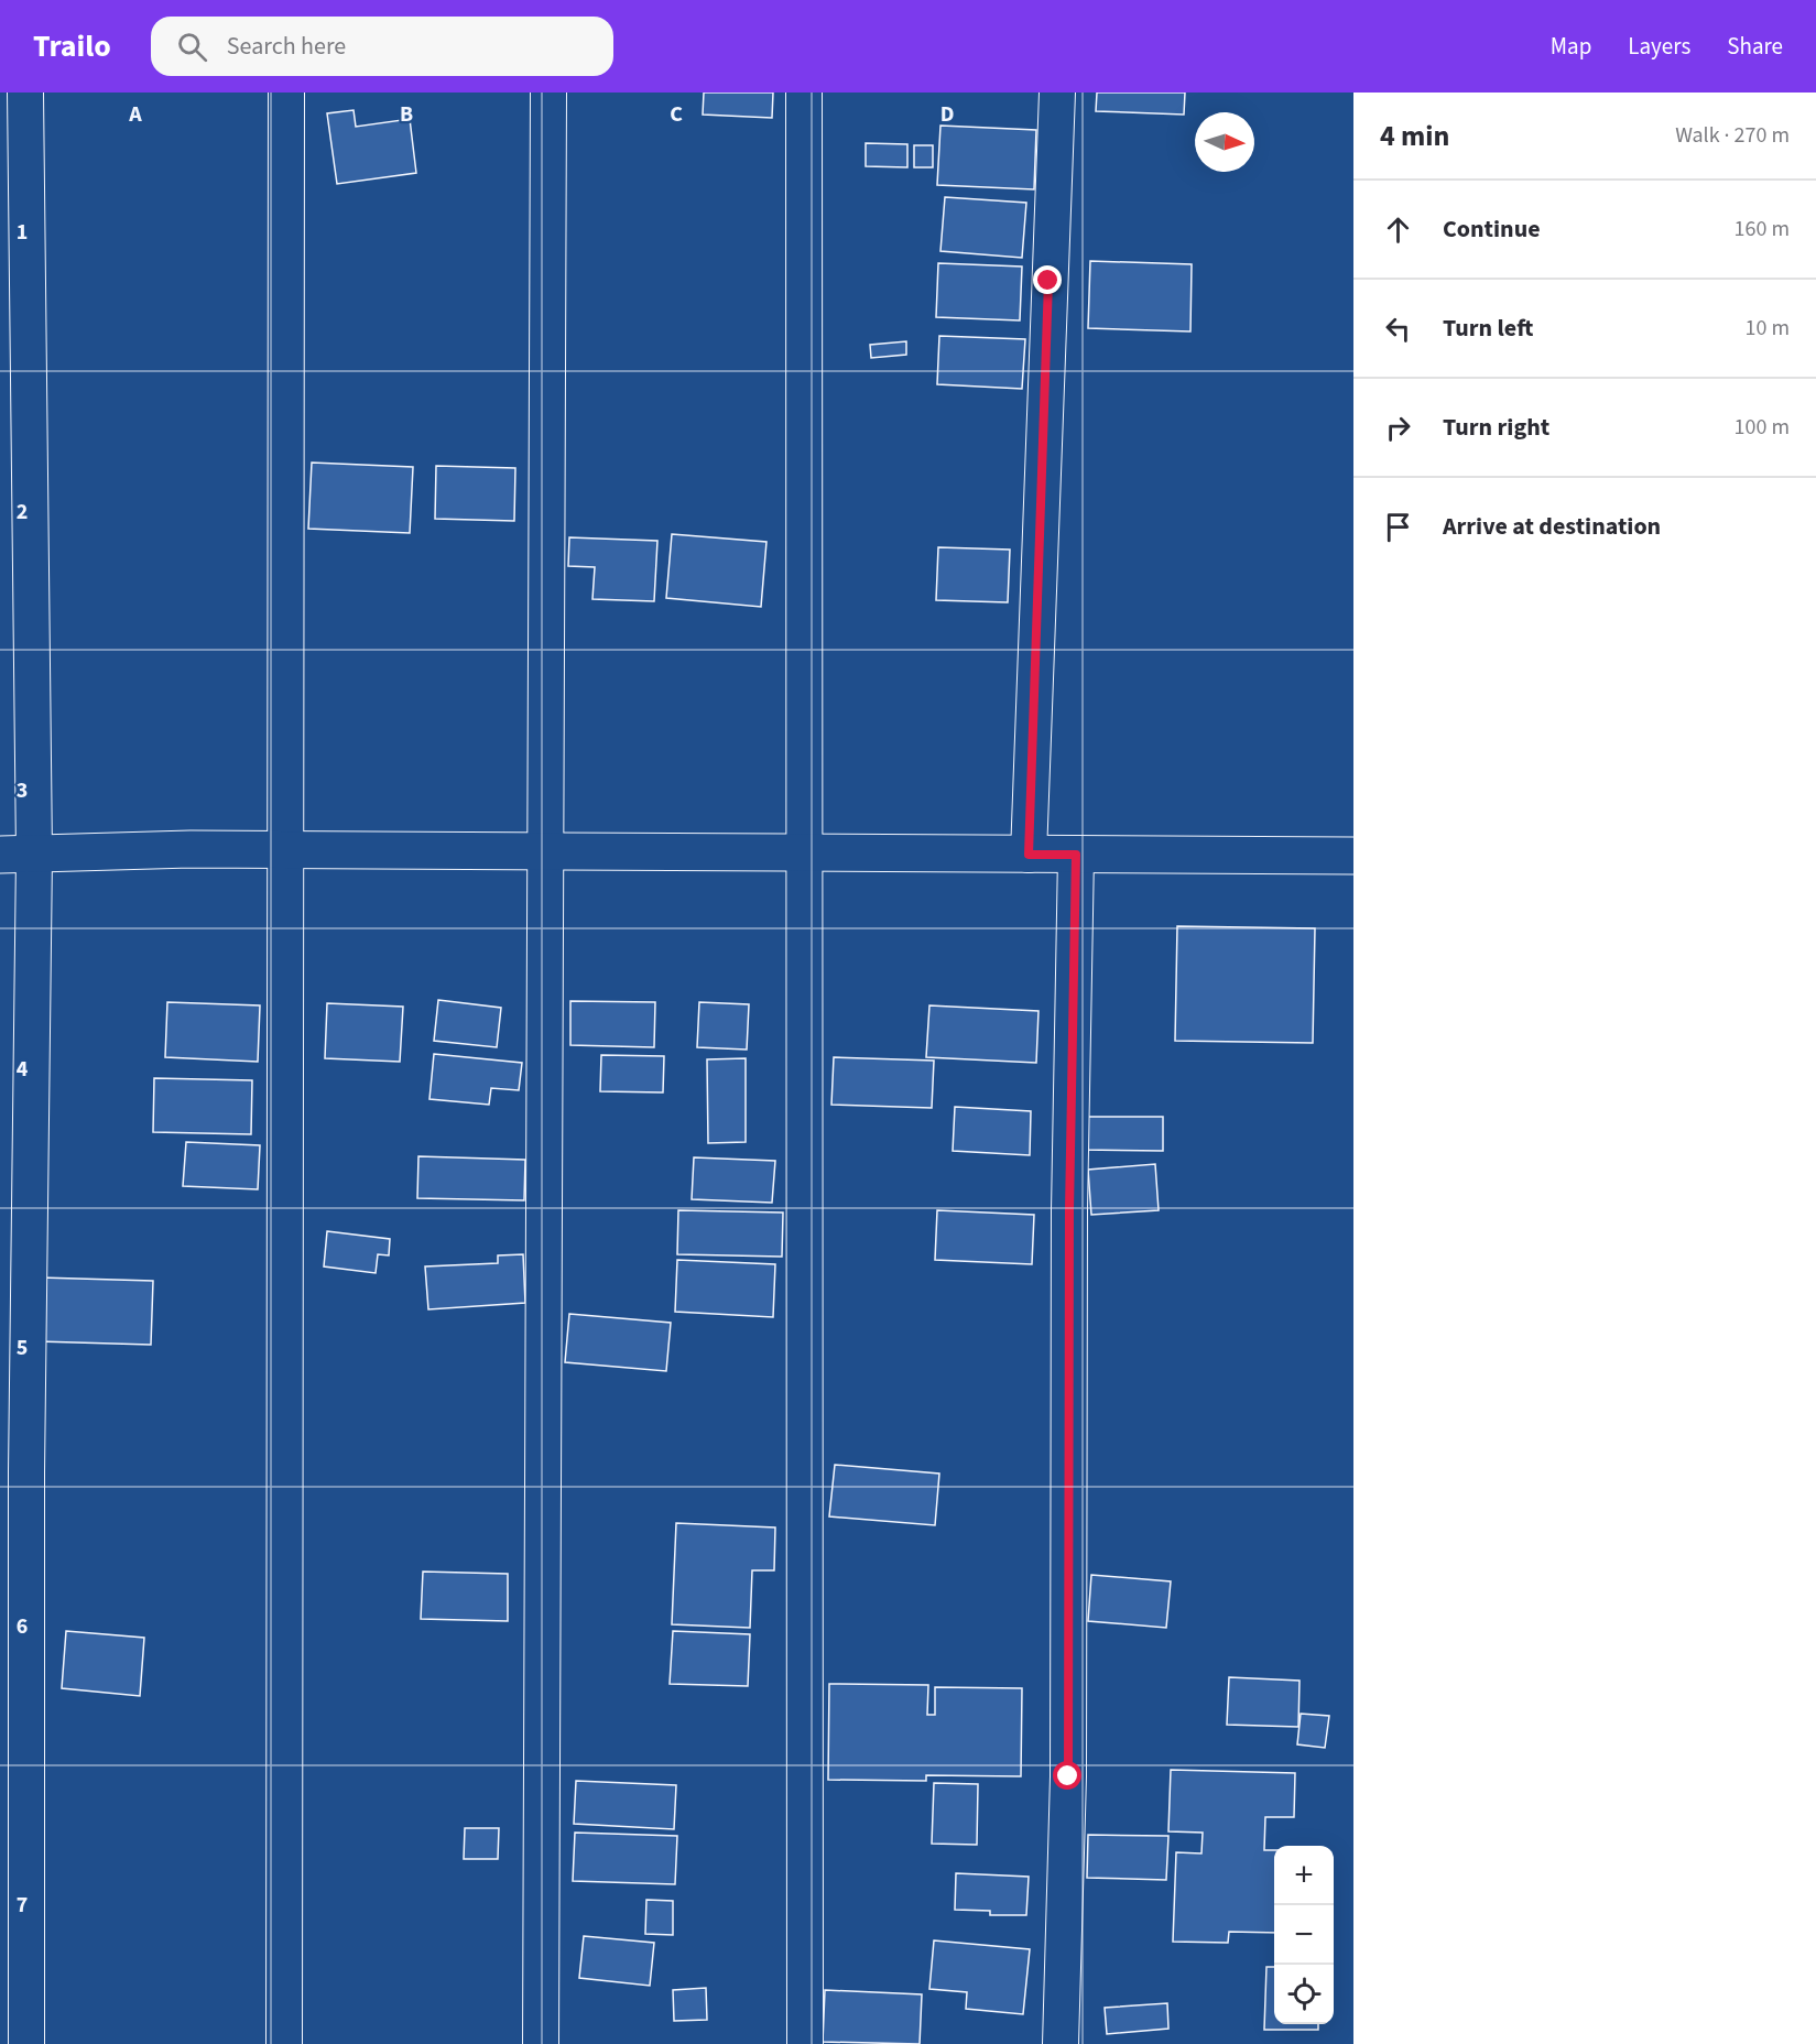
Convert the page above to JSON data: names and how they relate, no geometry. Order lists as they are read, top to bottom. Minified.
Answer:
{"north":"right","page":{"header":"Trailo","search":"Search here","nav":["Map","Layers","Share"],"heading":["4 min","Walk · 270 m"],"list":[["Continue","160 m"],["Turn left","10 m"],["Turn right","100 m"],"Arrive at destination"],"map_buttons":["+","−"]},"grid":{"columns":["A","B","C","D"],"rows":["1","2","3","4","5","6","7"]}}
